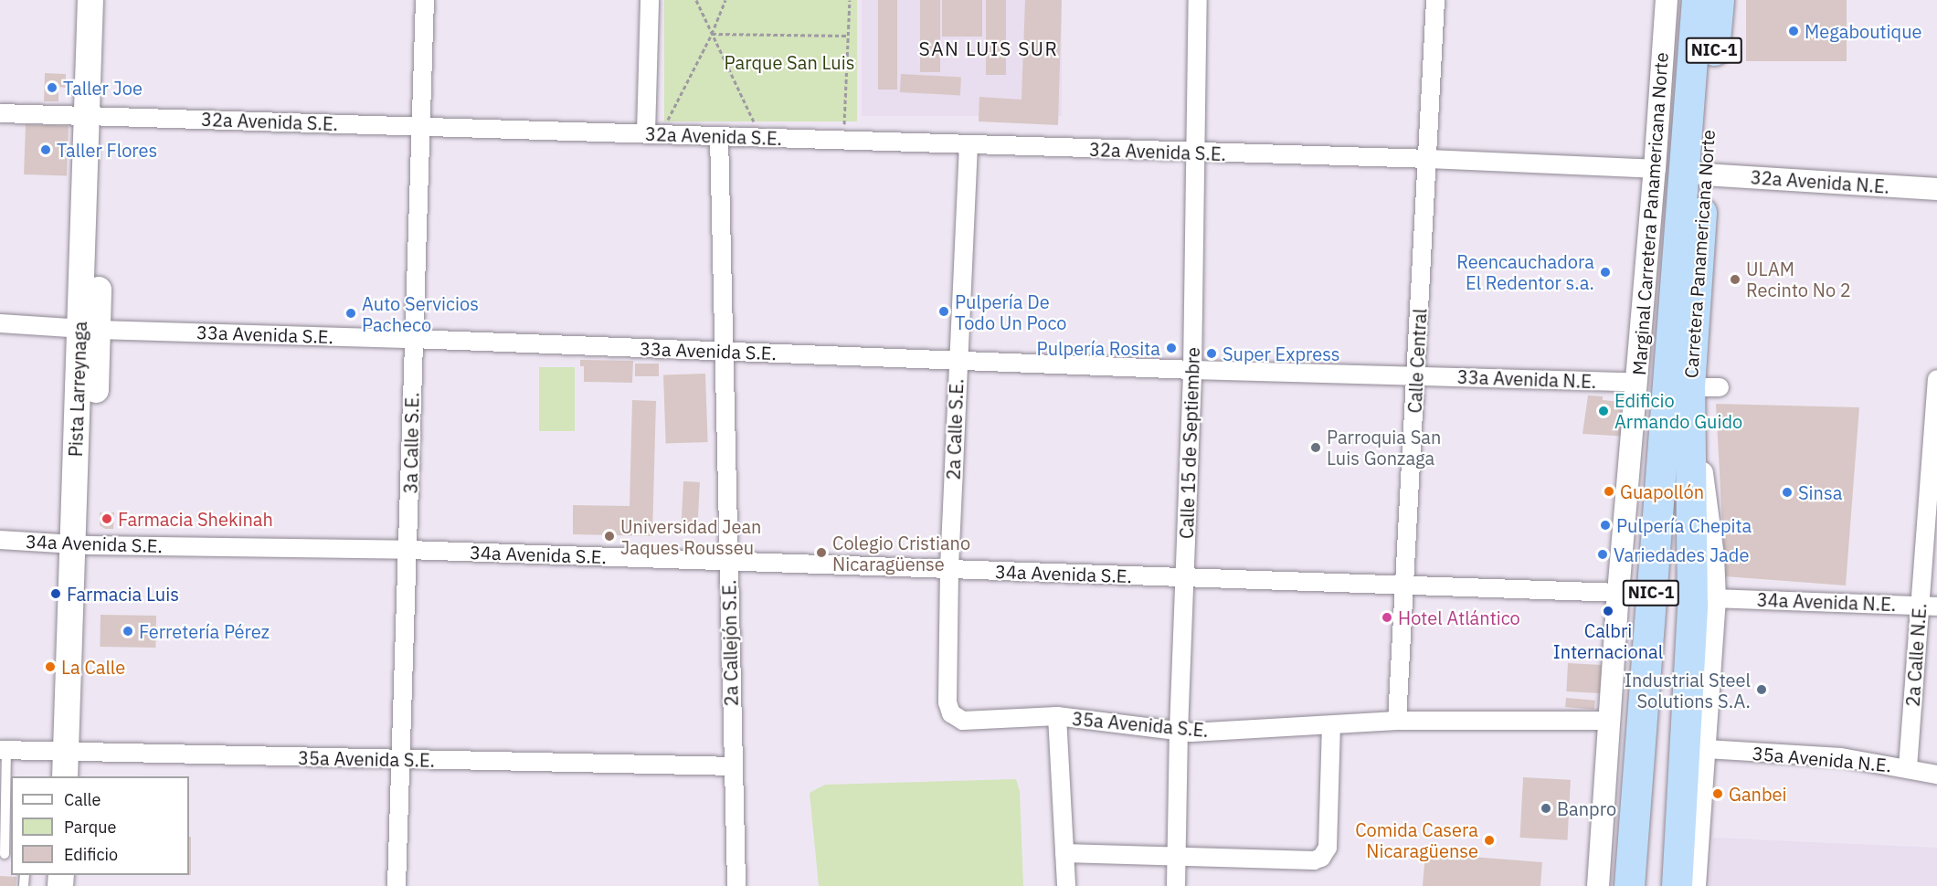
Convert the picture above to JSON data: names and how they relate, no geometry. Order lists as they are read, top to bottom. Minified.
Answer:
{"streets":{"highway":["NIC-1","Carretera Panamericana Norte"],"main road":["Pista Larreynaga"],"street":["32a Avenida S.E.","32a Avenida N.E.","Marginal Carretera Panamericana Norte","33a Avenida S.E.","Calle Central","33a Avenida N.E.","2a Calle S.E.","3a Calle S.E.","Calle 15 de Septiembre","34a Avenida S.E.","34a Avenida N.E.","2a Callejón S.E.","2a Calle N.E.","35a Avenida S.E.","35a Avenida N.E."]},"crossings":[["NIC-1","Carretera Panamericana Norte"],["NIC-1","34a Avenida N.E."],["32a Avenida S.E.","Calle Central"],["32a Avenida S.E.","Pista Larreynaga"],["32a Avenida S.E.","2a Calle S.E."],["32a Avenida S.E.","3a Calle S.E."],["32a Avenida S.E.","Calle 15 de Septiembre"],["32a Avenida S.E.","2a Callejón S.E."],["32a Avenida N.E.","Carretera Panamericana Norte"],["Marginal Carretera Panamericana Norte","33a Avenida N.E."],["33a Avenida S.E.","Calle Central"],["33a Avenida S.E.","33a Avenida N.E."],["33a Avenida S.E.","Pista Larreynaga"],["33a Avenida S.E.","2a Calle S.E."],["33a Avenida S.E.","3a Calle S.E."],["33a Avenida S.E.","Calle 15 de Septiembre"],["33a Avenida S.E.","2a Callejón S.E."],["Calle Central","33a Avenida N.E."],["Calle Central","34a Avenida S.E."],["Calle Central","35a Avenida S.E."],["Pista Larreynaga","34a Avenida S.E."],["Pista Larreynaga","35a Avenida S.E."],["2a Calle S.E.","34a Avenida S.E."],["2a Calle S.E.","35a Avenida S.E."],["3a Calle S.E.","34a Avenida S.E."],["3a Calle S.E.","35a Avenida S.E."],["Calle 15 de Septiembre","34a Avenida S.E."],["Calle 15 de Septiembre","35a Avenida S.E."],["34a Avenida S.E.","2a Callejón S.E."],["34a Avenida N.E.","2a Calle N.E."],["2a Callejón S.E.","35a Avenida S.E."],["2a Calle N.E.","35a Avenida N.E."]],"districts":["SAN LUIS SUR"],"parks":["Parque San Luis"],"places":["Megaboutique","Taller Joe","Taller Flores","Reencauchadora El Redentor s.a.","ULAM Recinto No 2","Pulpería De Todo Un Poco","Auto Servicios Pacheco","Pulpería Rosita","Super Express","Edificio Armando Guido","Parroquia San Luis Gonzaga","Guapollón","Sinsa","Farmacia Shekinah","Pulpería Chepita","Universidad Jean Jaques Rousseu","Colegio Cristiano Nicaragüense","Variedades Jade","Farmacia Luis","Calbri Internacional","Hotel Atlántico","Ferretería Pérez","La Calle","Industrial Steel Solutions S.A.","Ganbei","Banpro","Comida Casera Nicaragüense"],"legend":["Calle","Parque","Edificio"]}
